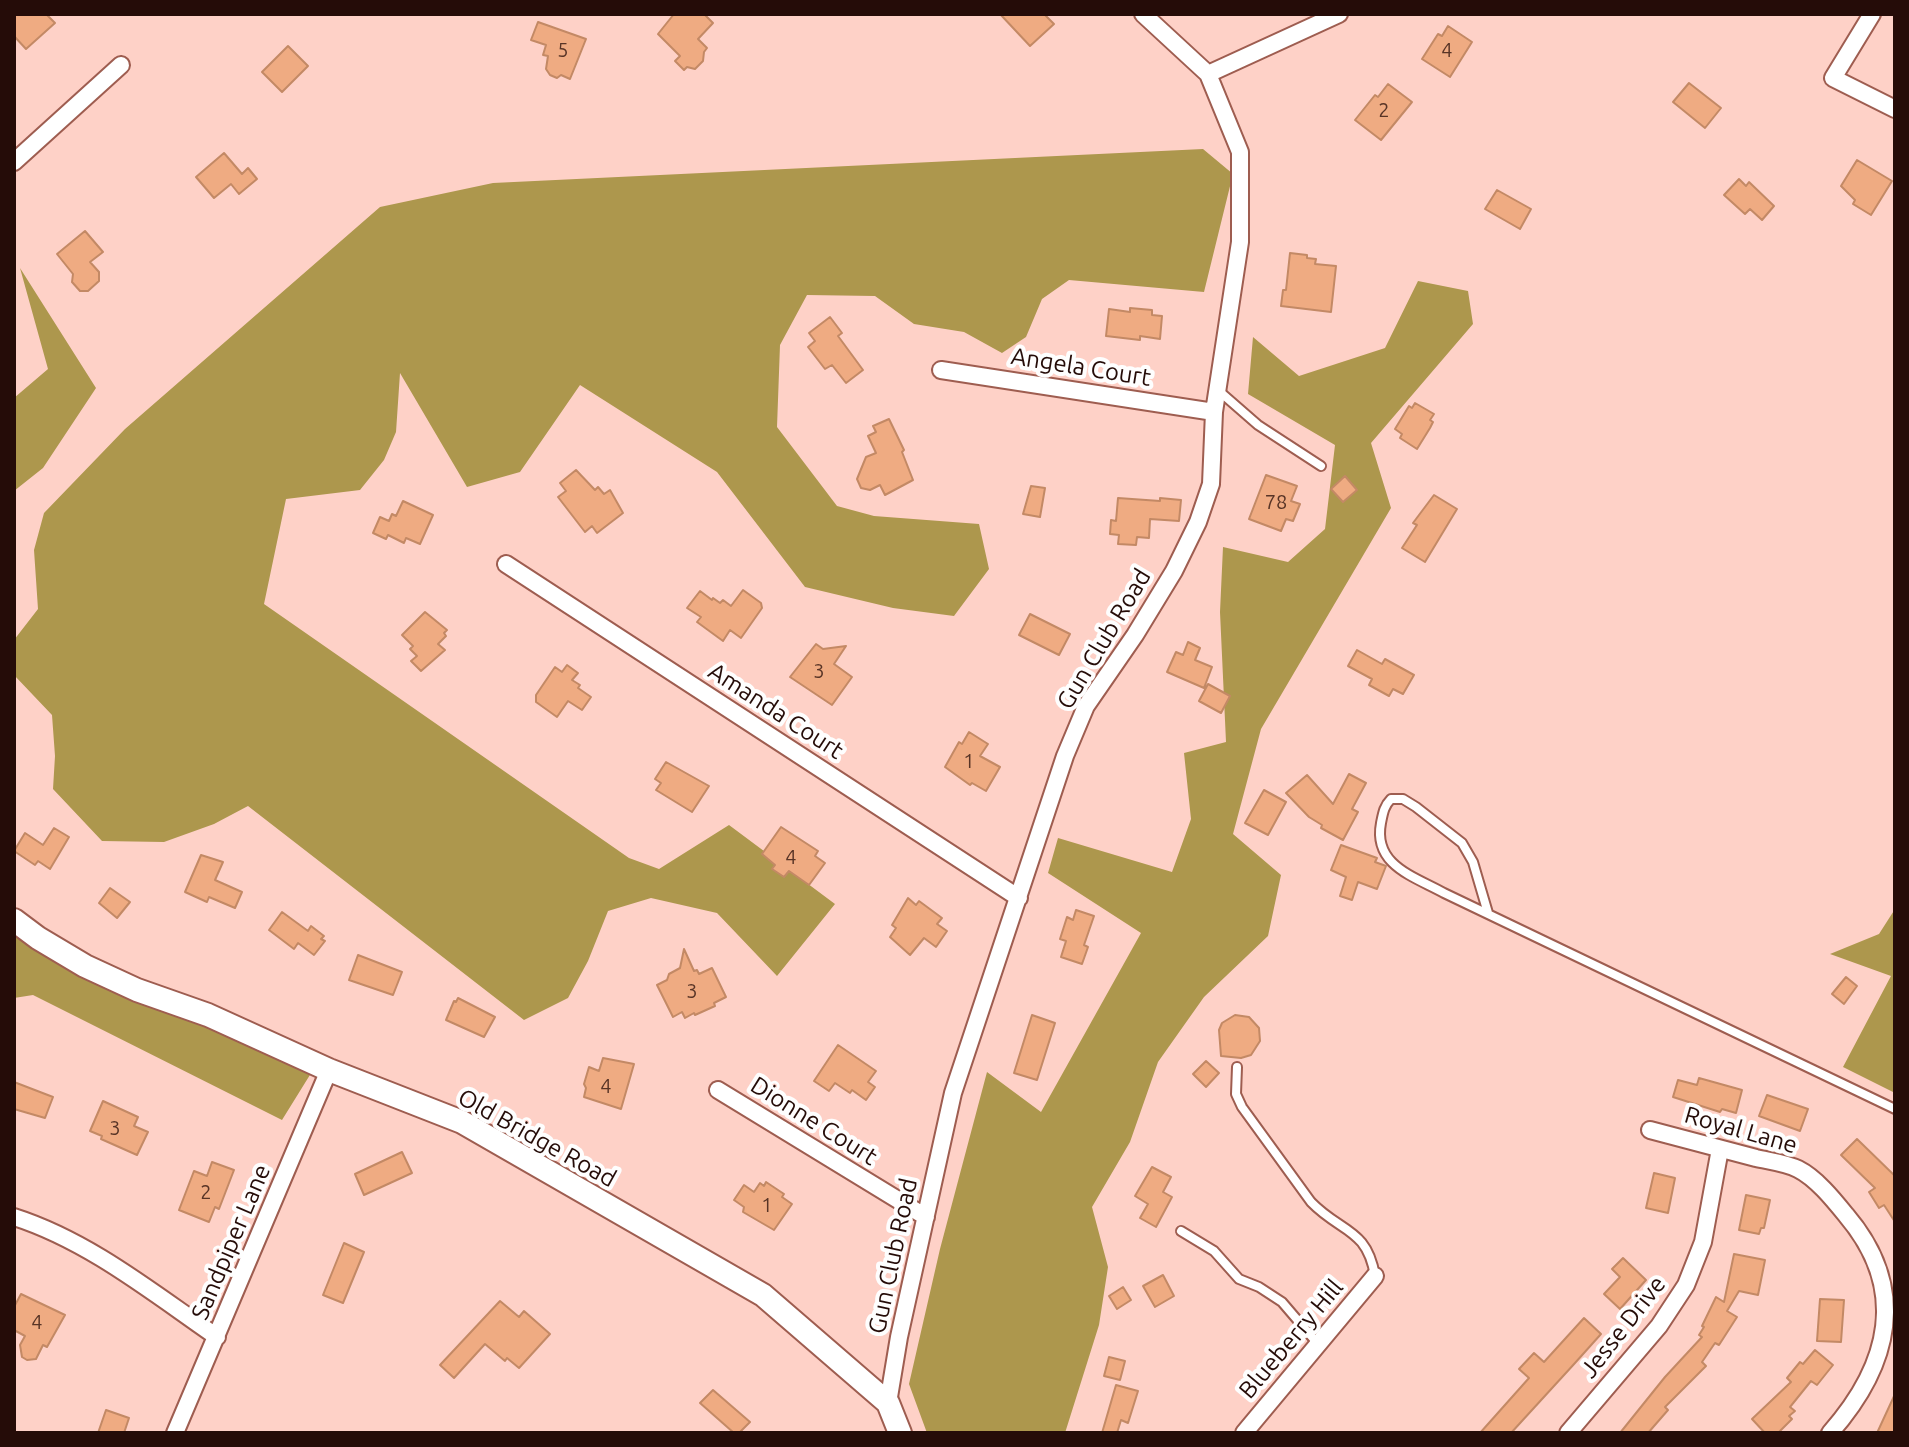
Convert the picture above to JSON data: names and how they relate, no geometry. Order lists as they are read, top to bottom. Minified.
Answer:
{"streets":{"street":["Angela Court","Gun Club Road","Amanda Court","Dionne Court","Royal Lane","Old Bridge Road","Sandpiper Lane","Jesse Drive","Blueberry Hill"]},"crossings":[["Angela Court","Gun Club Road"],["Gun Club Road","Amanda Court"],["Gun Club Road","Dionne Court"],["Gun Club Road","Old Bridge Road"],["Royal Lane","Jesse Drive"],["Old Bridge Road","Sandpiper Lane"]],"house_numbers":["5","4","2","78","3","1","4","3","4","3","2","1","4"]}
